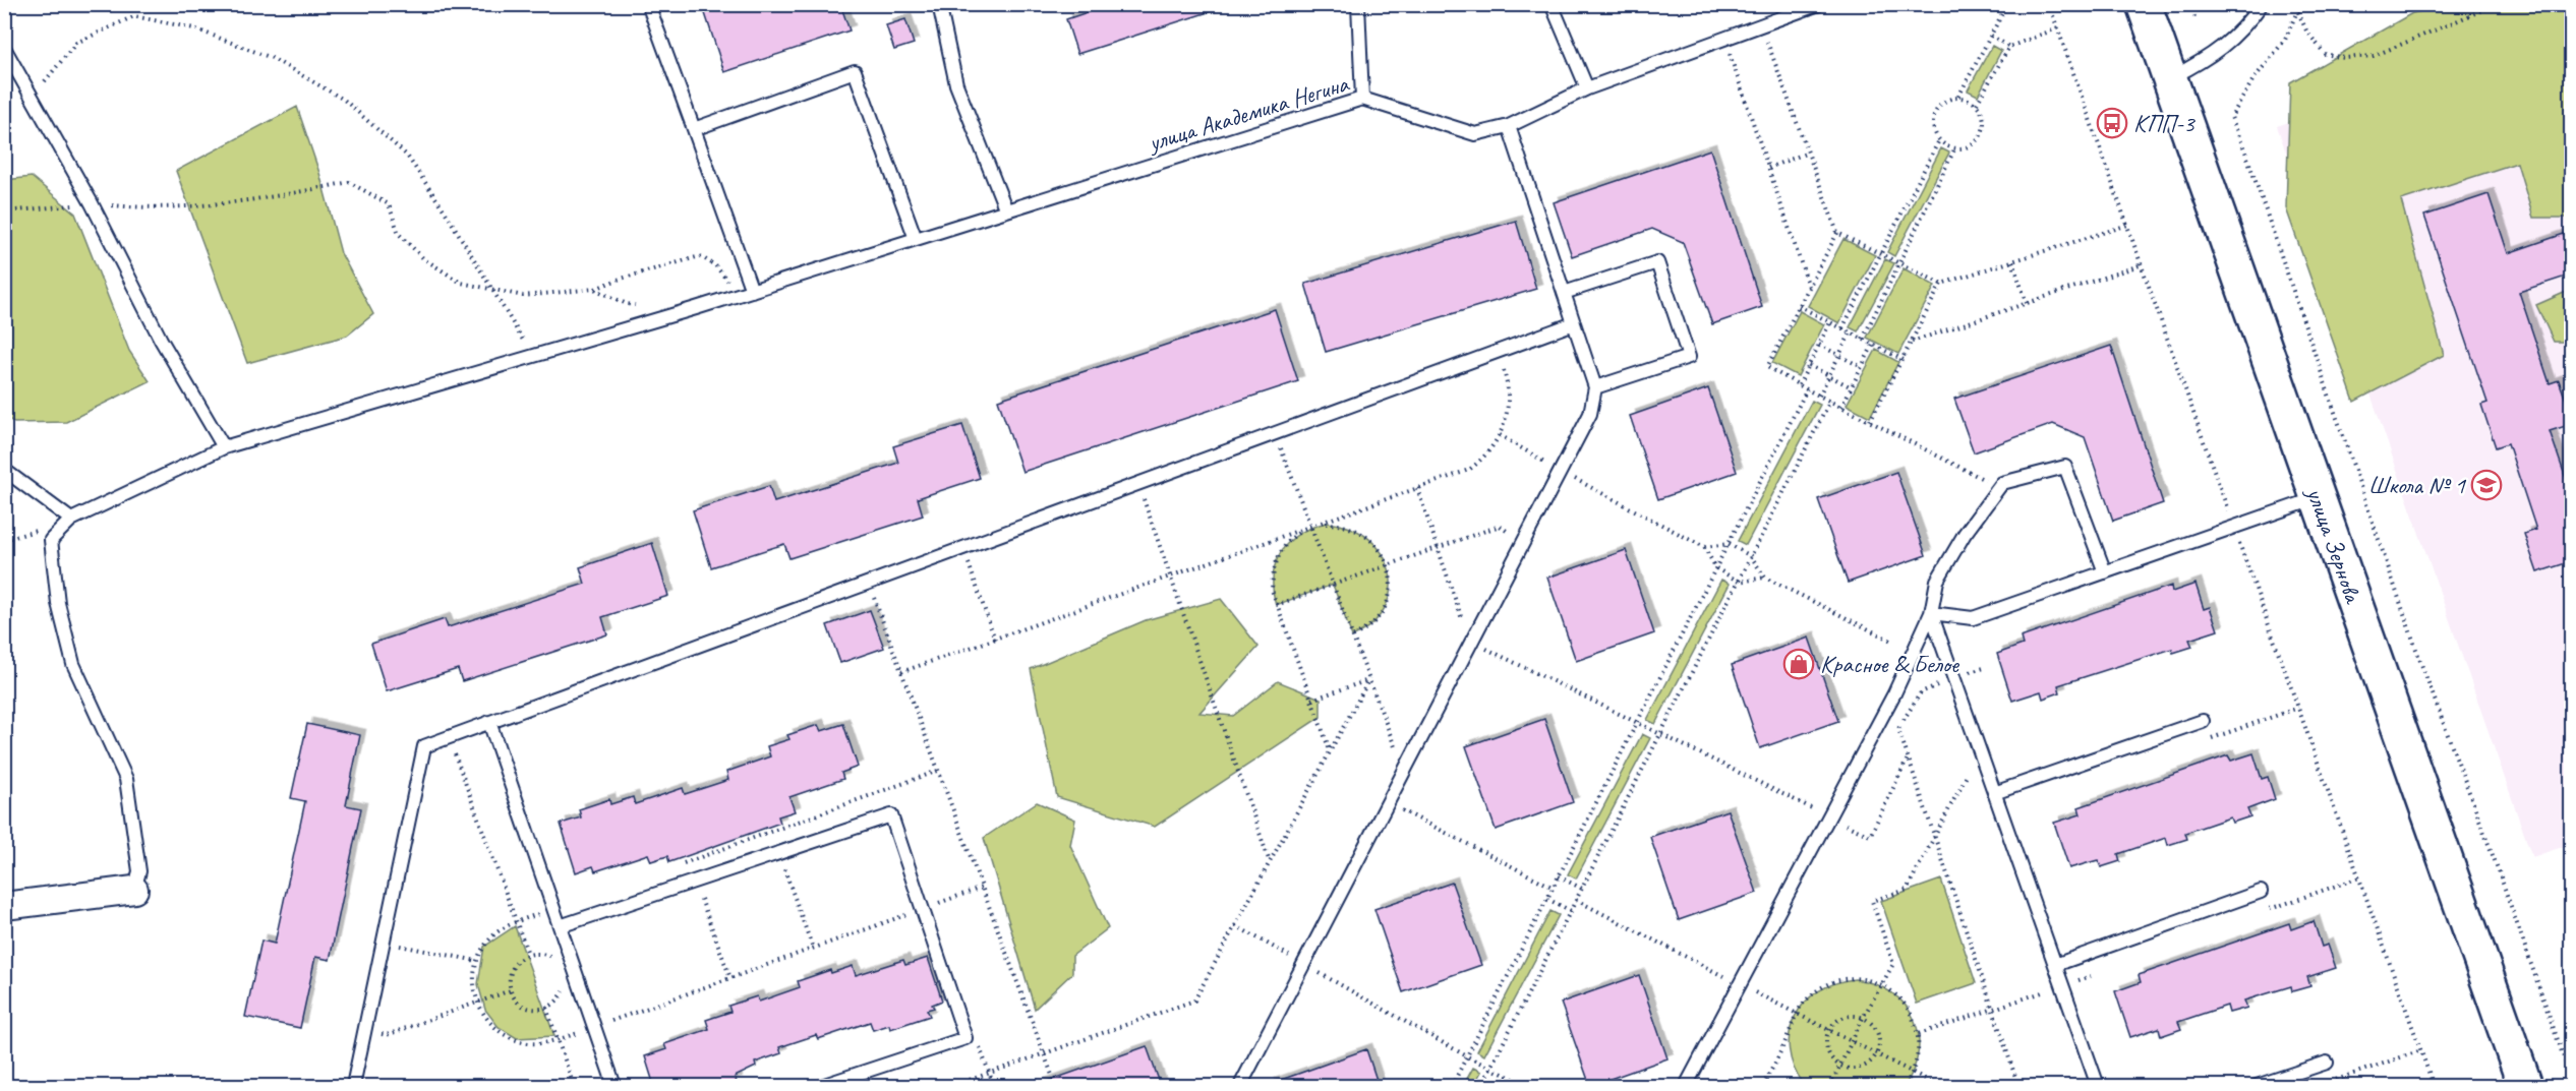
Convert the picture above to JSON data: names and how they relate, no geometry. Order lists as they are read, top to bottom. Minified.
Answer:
{"streets":{"main road":["улица Зернова"],"lane":["улица Академика Негина"]},"places":{"bus stop":["КПП-3"],"school or university":["Школа № 1"],"shop":["Красное & Белое"]}}
